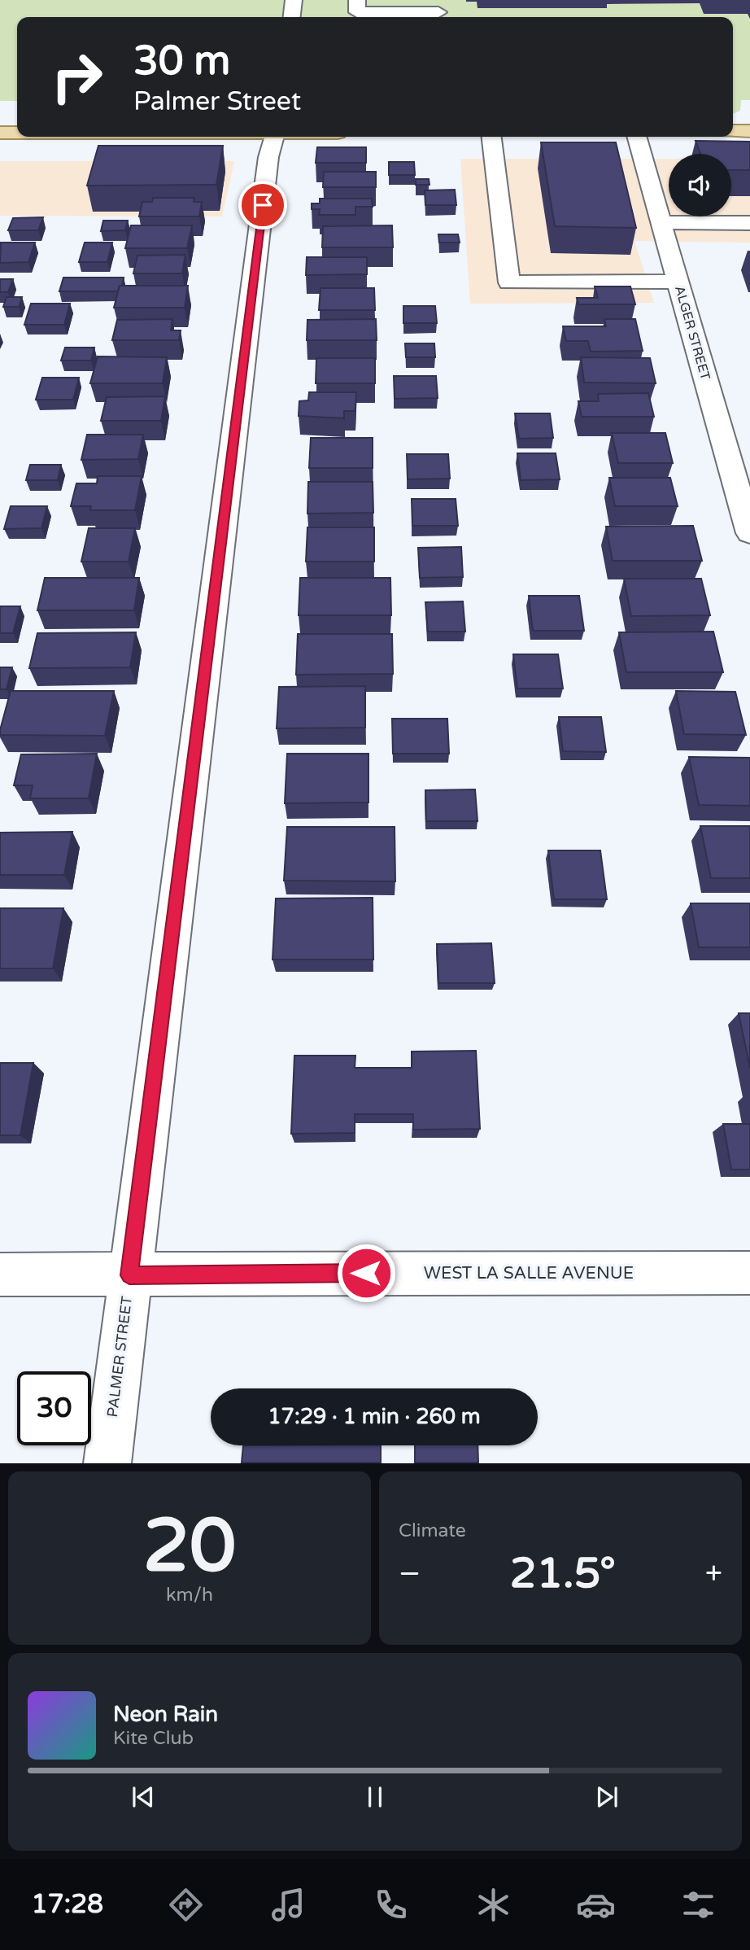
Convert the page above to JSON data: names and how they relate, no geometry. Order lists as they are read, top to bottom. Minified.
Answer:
{"streets":{"street":["ALGER STREET","WEST LA SALLE AVENUE","PALMER STREET"]},"crossings":[["WEST LA SALLE AVENUE","PALMER STREET"]],"page":{"turn":["30 m","Palmer Street"],"limit":"30","trip":"17:29 · 1 min · 260 m","tile":[["20","km/h"],"Climate"],"heat":["−","21.5°","+"],"song":["Neon Rain","Kite Club"],"tabs":"17:28"}}
